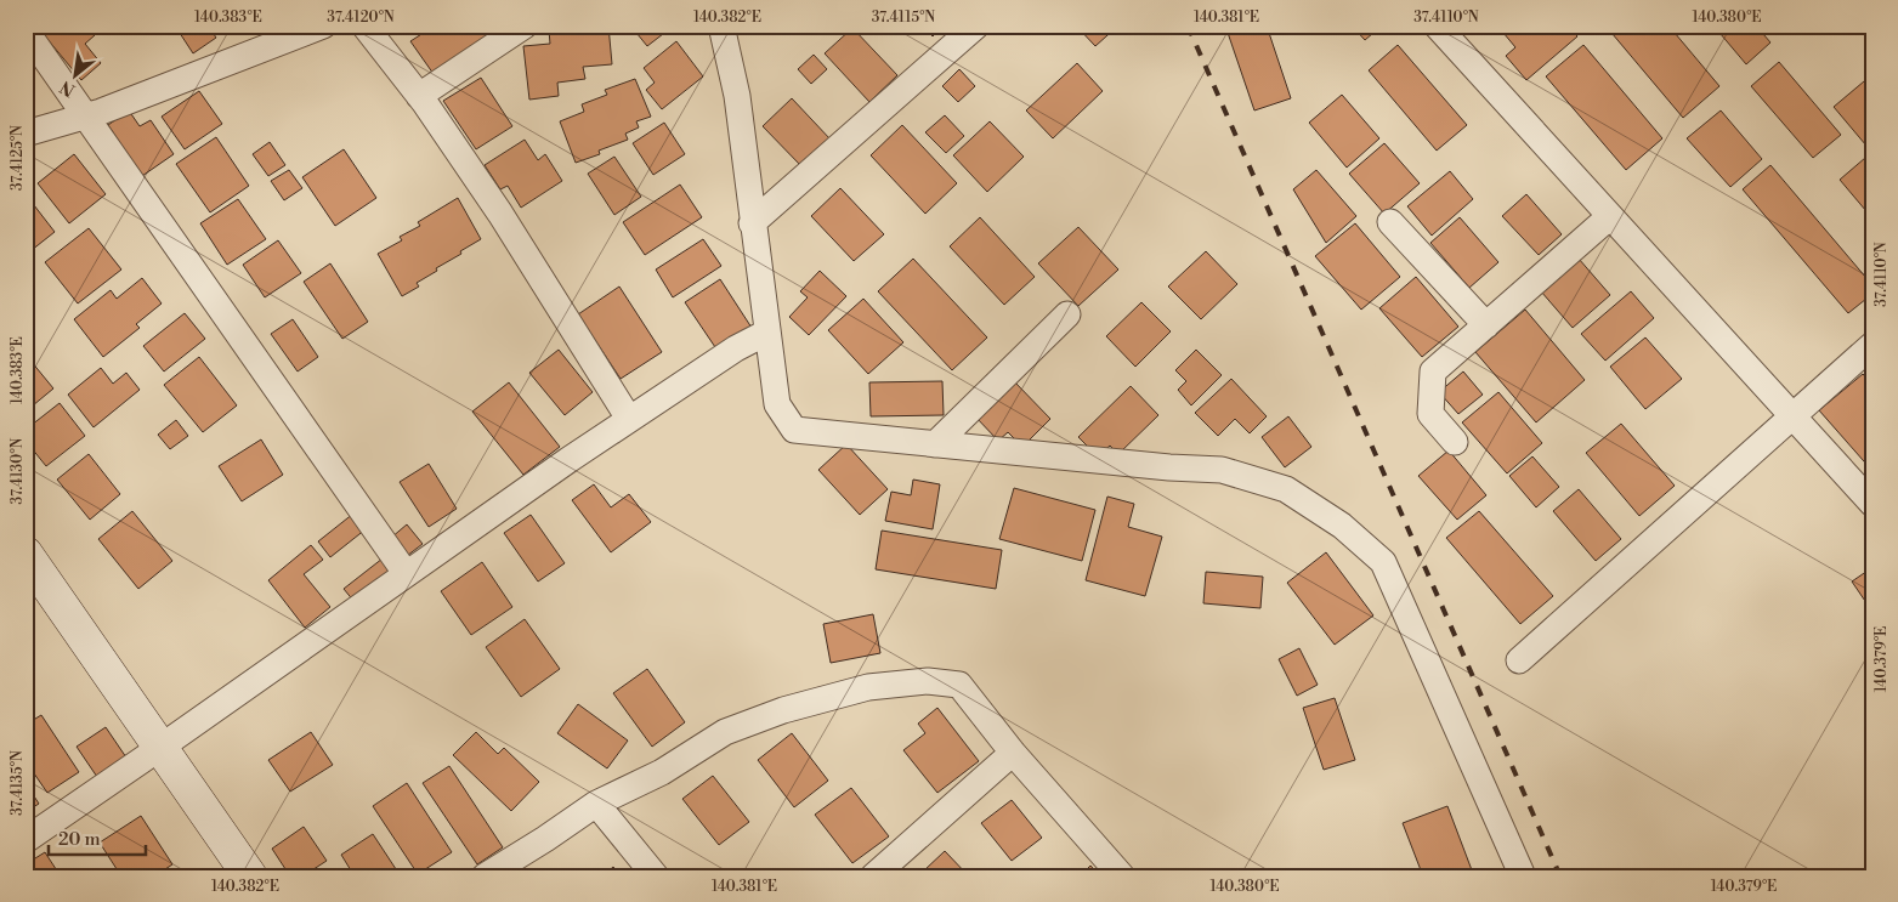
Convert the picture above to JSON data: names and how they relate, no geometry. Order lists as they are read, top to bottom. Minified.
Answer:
{"scale_bar":"20 m","north":"bottom left","coordinates":["140.383°E","37.4120°N","140.382°E","37.4115°N","140.381°E","37.4110°N","140.380°E","37.4125°N","37.4130°N","140.379°E","37.4135°N"]}
